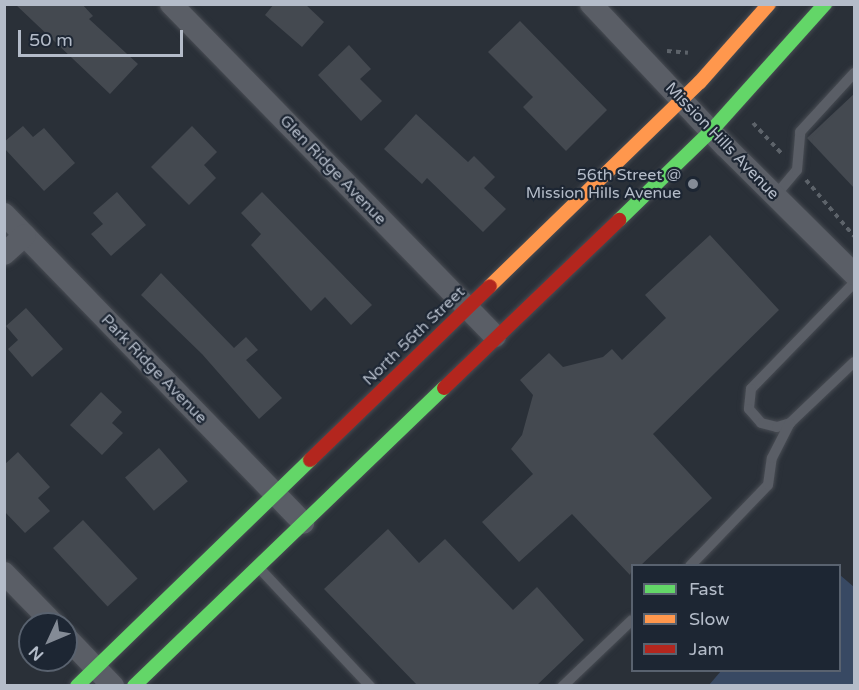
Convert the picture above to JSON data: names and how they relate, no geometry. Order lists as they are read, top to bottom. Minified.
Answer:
{"streets":{"main road":["North 56th Street"],"street":["Mission Hills Avenue","Glen Ridge Avenue","Park Ridge Avenue"]},"crossings":[["Mission Hills Avenue","North 56th Street"],["Glen Ridge Avenue","North 56th Street"],["North 56th Street","Park Ridge Avenue"]],"places":["56th Street @ Mission Hills Avenue"],"legend":["Fast","Slow","Jam"],"scale_bar":"50 m","north":"bottom left"}
